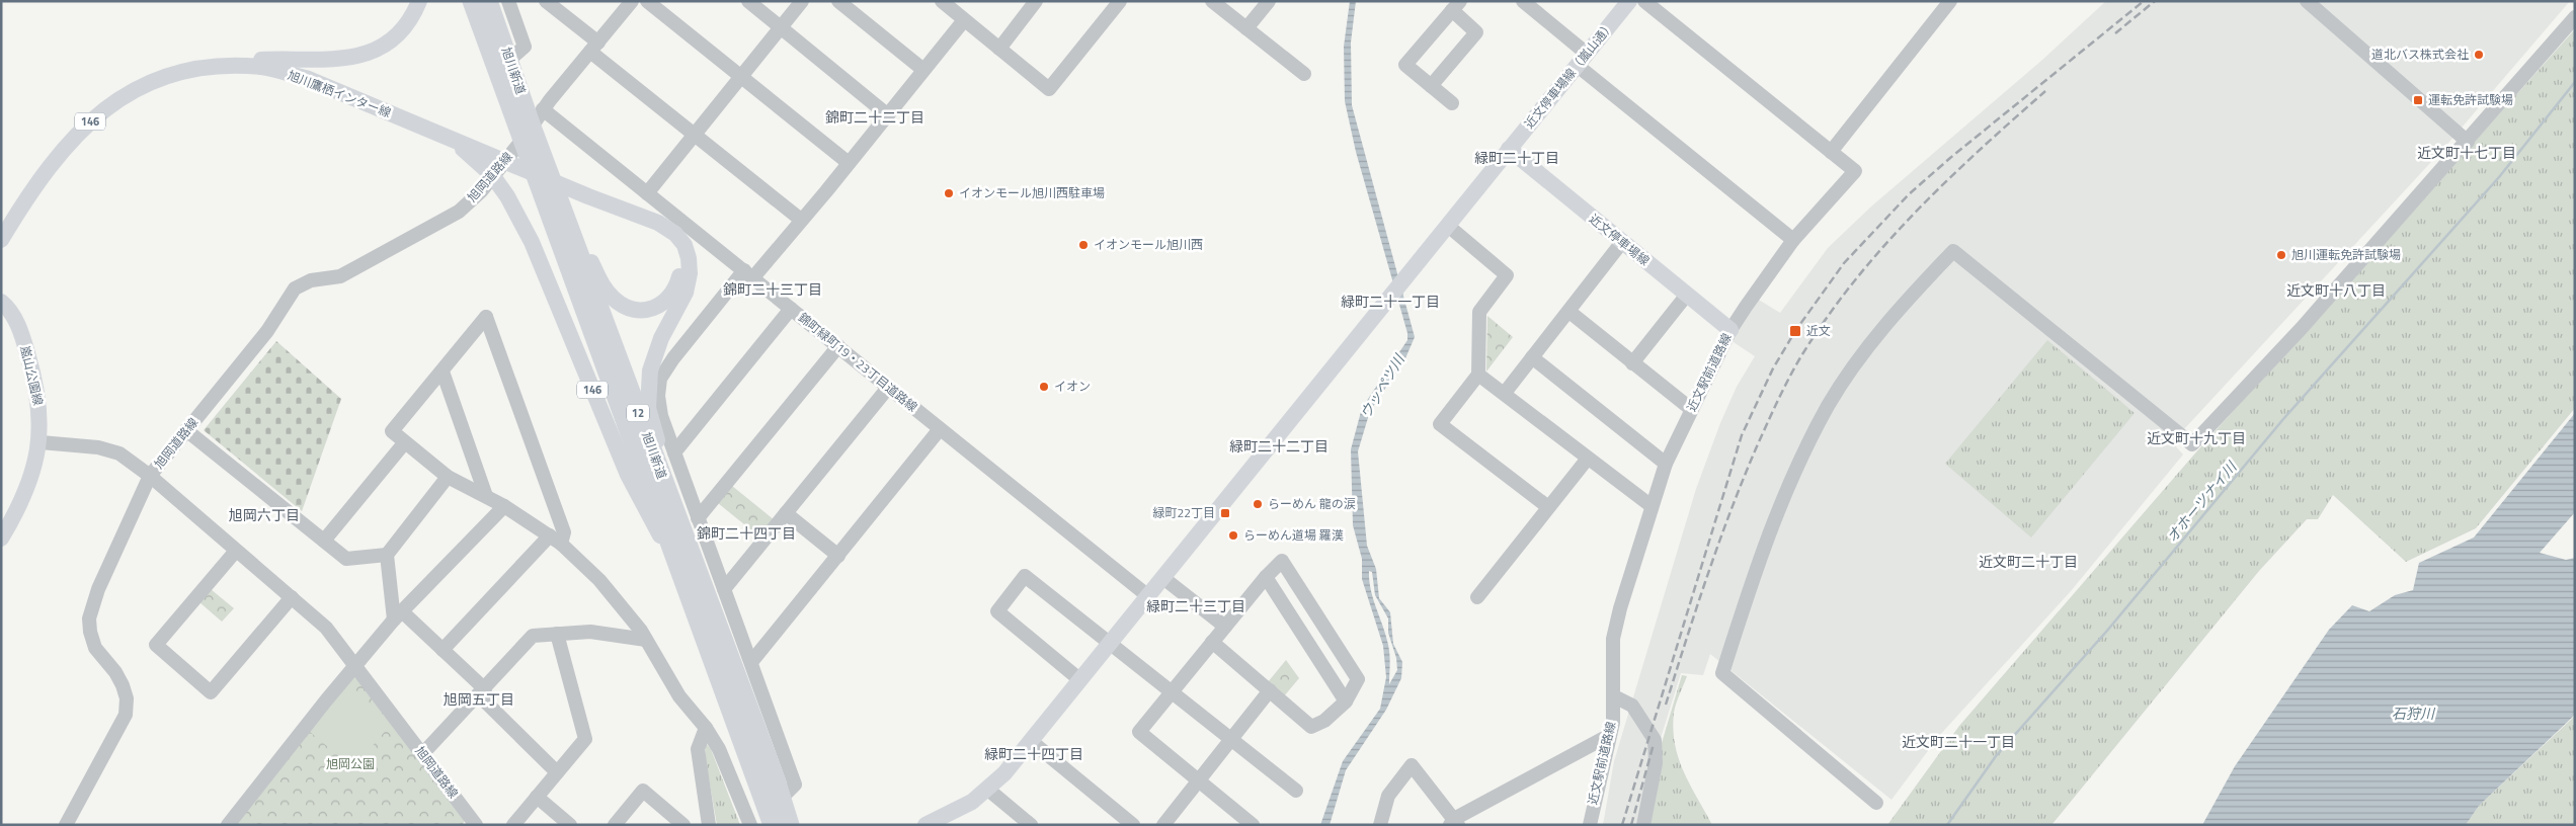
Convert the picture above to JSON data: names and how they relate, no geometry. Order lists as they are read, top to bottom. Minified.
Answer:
{"streets":{"highway":["旭川新道","12"],"main road":["近文停車場線（嵐山通）","旭川鷹栖インター線","146","近文停車場線","嵐山公園線"],"street":["旭岡道路線","錦町緑町19・23丁目道路線","近文駅前道路線"]},"crossings":[["旭川新道","旭川鷹栖インター線"],["旭川新道","146"],["旭川新道","旭岡道路線"],["近文停車場線（嵐山通）","近文停車場線"],["近文停車場線（嵐山通）","錦町緑町19・23丁目道路線"],["旭川鷹栖インター線","146"],["近文停車場線","近文駅前道路線"]],"districts":["錦町二十二丁目","近文町十七丁目","緑町二十丁目","錦町二十三丁目","近文町十八丁目","緑町二十一丁目","近文町十九丁目","緑町二十二丁目","旭岡六丁目","錦町二十四丁目","近文町二十丁目","緑町二十三丁目","旭岡五丁目","近文町二十一丁目","緑町二十四丁目"],"water":["ウッペツ川","オホーツナイ川","石狩川"],"parks":["旭岡公園"],"places":{"other":["道北バス株式会社","イオンモール旭川西駐車場","イオンモール旭川西","旭川運転免許試験場","イオン","らーめん 龍の涙","らーめん道場 羅漢"],"transit":["運転免許試験場","近文","緑町22丁目"]}}
